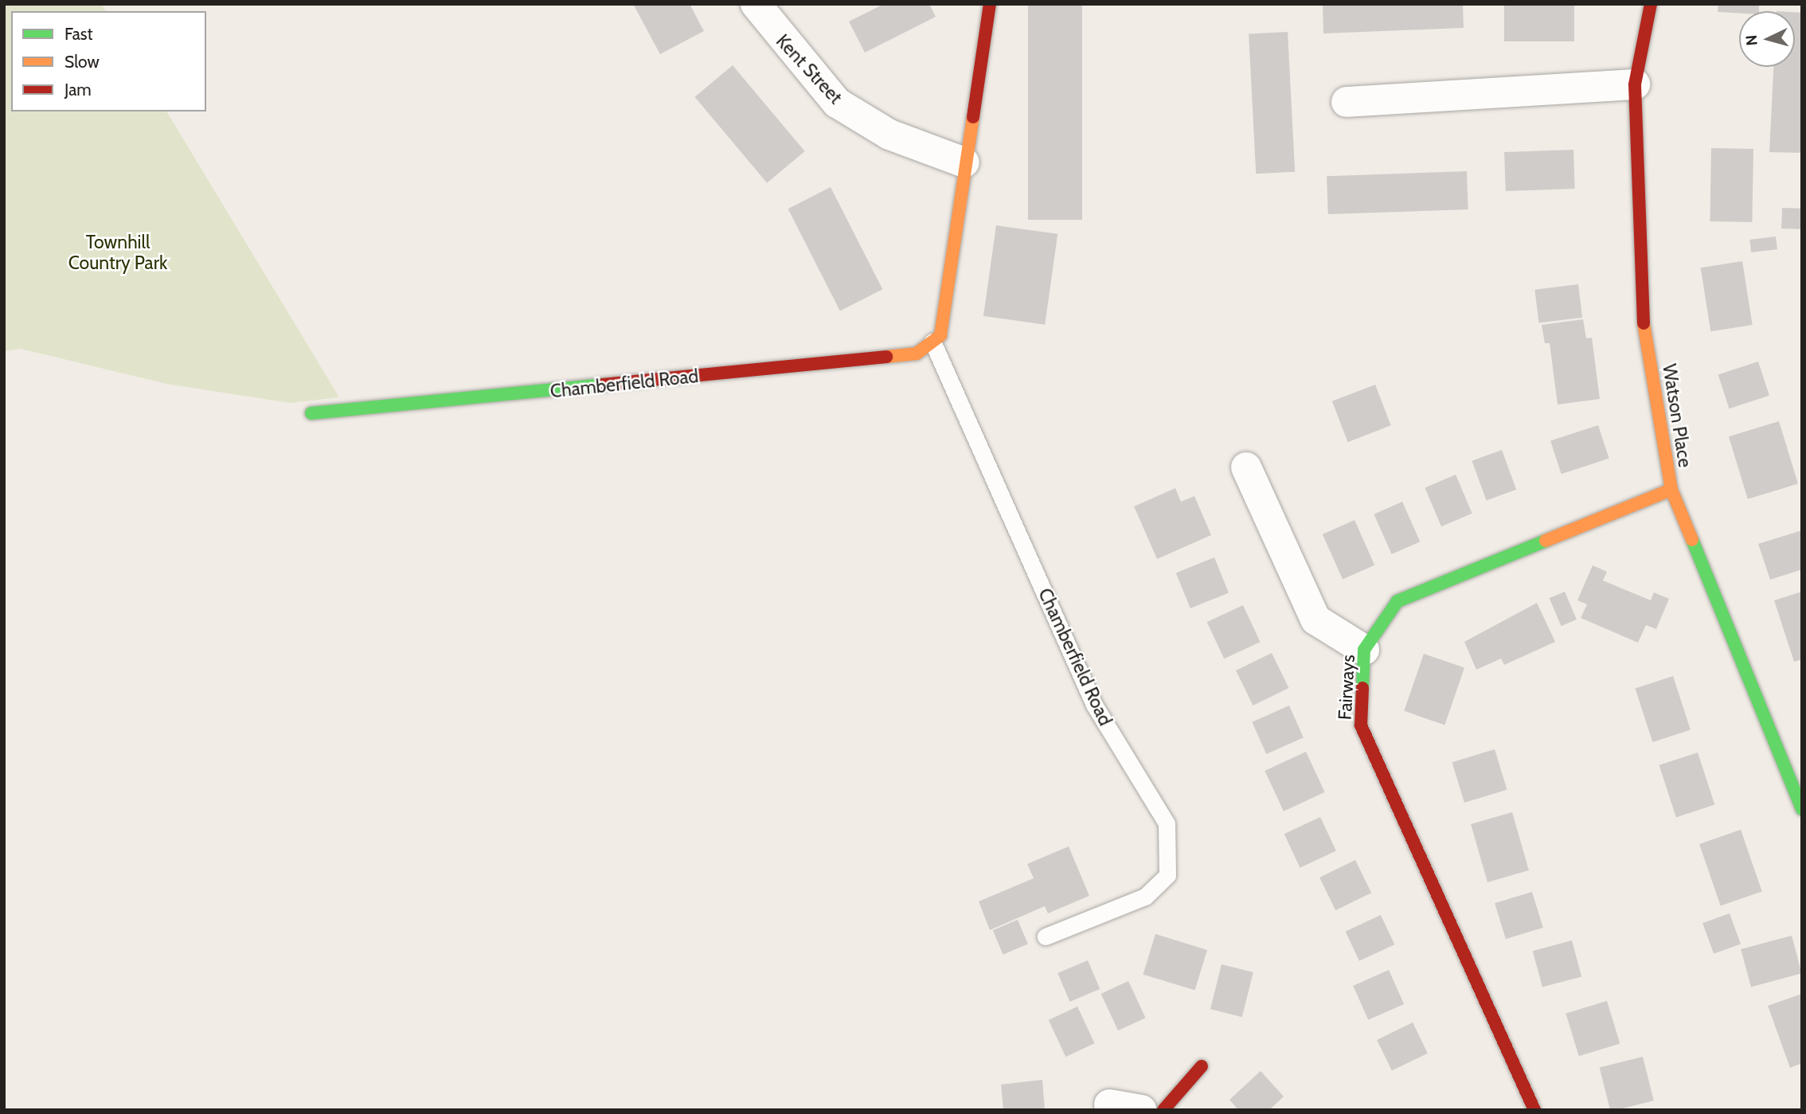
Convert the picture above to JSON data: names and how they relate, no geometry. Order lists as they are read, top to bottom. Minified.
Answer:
{"streets":{"street":["Kent Street","Chamberfield Road","Watson Place","Fairways"]},"crossings":[["Watson Place","Fairways"]],"parks":["Townhill Country Park"],"legend":["Fast","Slow","Jam"],"north":"left"}
